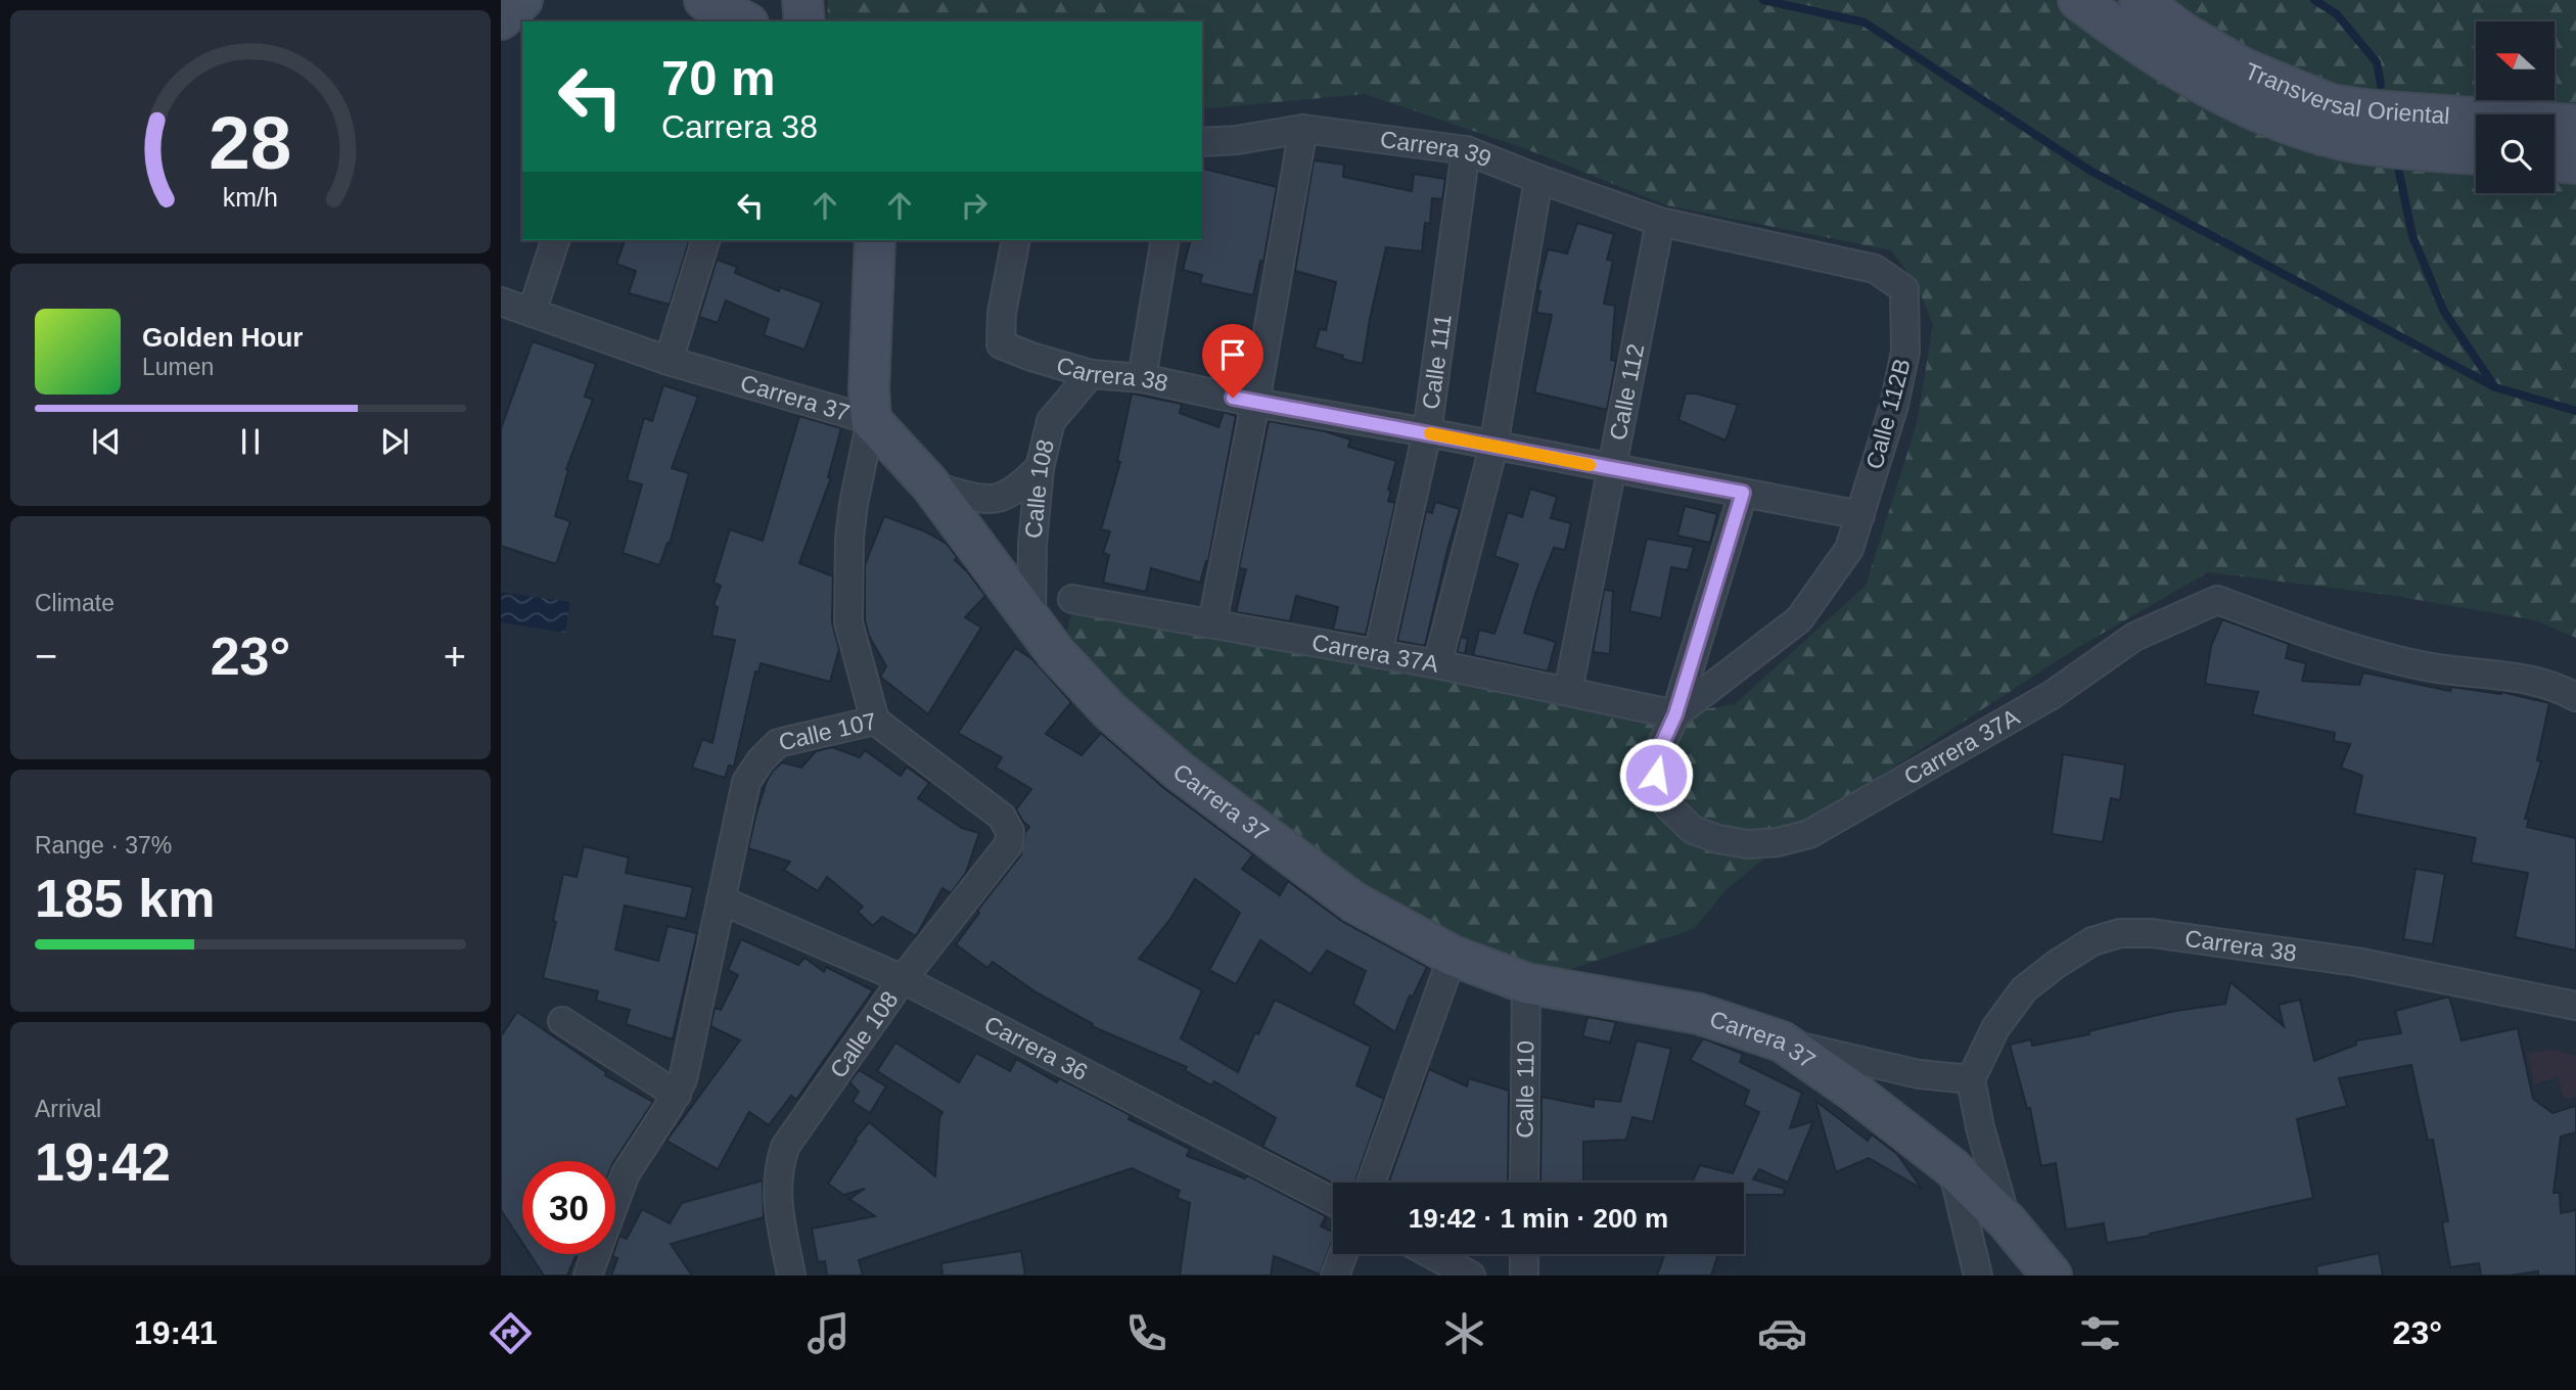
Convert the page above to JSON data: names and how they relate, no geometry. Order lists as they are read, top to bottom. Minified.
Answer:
{"streets":{"main road":["Transversal Oriental","Carrera 37","Calle 107"],"street":["Carrera 39","Calle 111","Carrera 38","Calle 112","Calle 112B","Calle 108","Carrera 37A","Carrera 36","Calle 110"]},"crossings":[["Carrera 39","Calle 111"],["Carrera 39","Calle 112"],["Carrera 39","Calle 112B"],["Calle 111","Carrera 38"],["Calle 111","Carrera 37A"],["Carrera 38","Calle 112"],["Carrera 38","Calle 112B"],["Carrera 38","Calle 108"],["Calle 112","Calle 112B"],["Calle 112","Carrera 37A"],["Carrera 37","Calle 108"],["Carrera 37","Calle 107"],["Carrera 37","Calle 110"],["Calle 112B","Carrera 37A"],["Calle 108","Calle 107"],["Calle 108","Carrera 36"],["Calle 107","Carrera 36"]],"north":"left","page":{"turn":["70 m","Carrera 38"],"song":["Golden Hour","Lumen"],"tile":["Climate",["Range · 37%","185 km"],["Arrival","19:42"]],"heat":["−","23°","+"],"limit":"30","trip":"19:42 · 1 min · 200 m","tabs":["19:41","23°"],"gauge":["28","km/h"]}}
